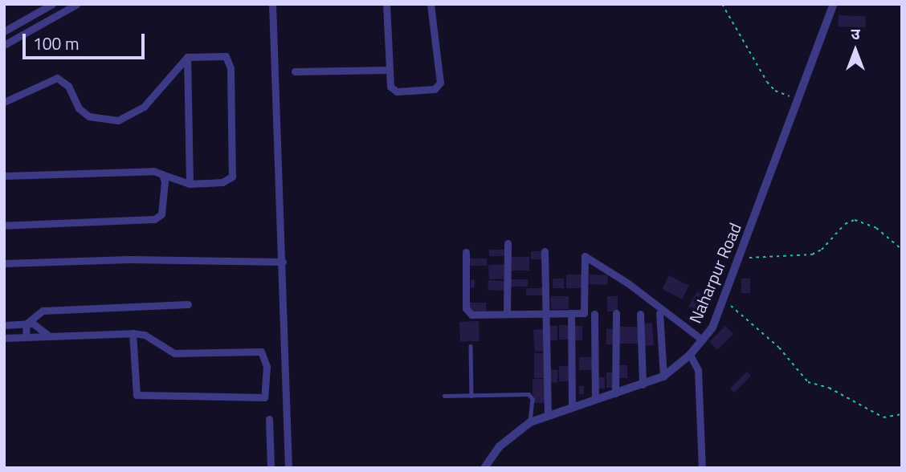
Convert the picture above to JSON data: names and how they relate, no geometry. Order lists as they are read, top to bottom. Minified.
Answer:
{"streets":{"street":["Naharpur Road"]},"scale_bar":"100 m","north":"top"}
